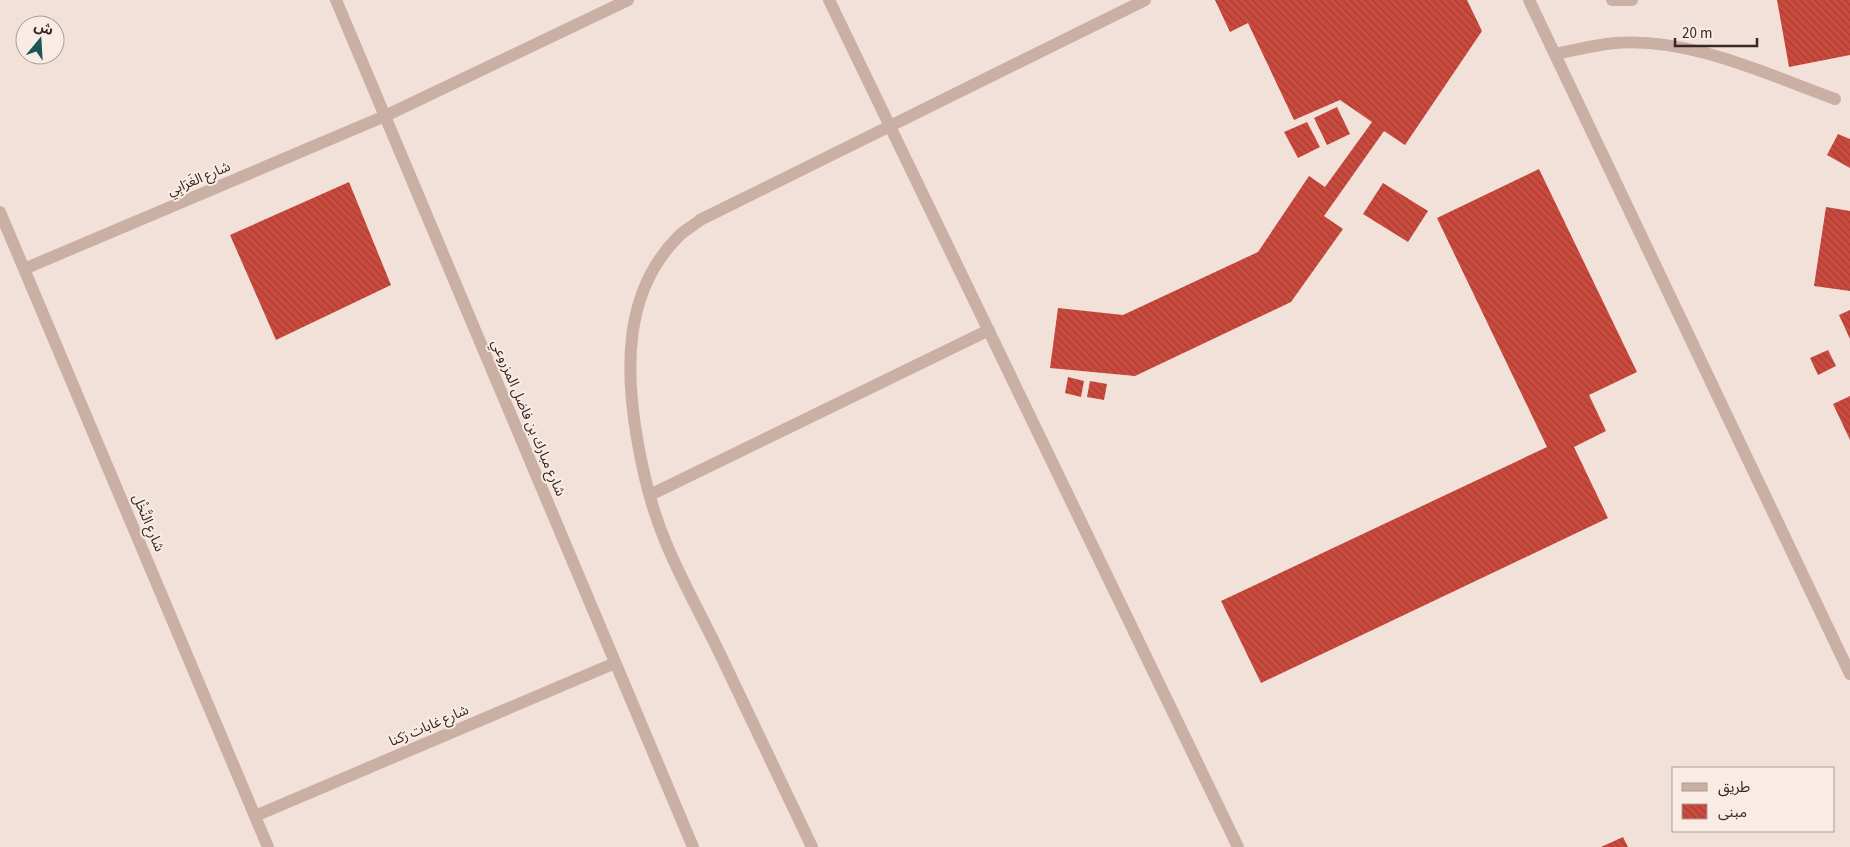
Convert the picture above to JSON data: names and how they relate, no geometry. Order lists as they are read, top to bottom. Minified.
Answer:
{"streets":{"street":["شارع الغَرَابِي","شارع مبارك بن فاضل المزروعي","شارع النَّخْل","شارع غابات رَكنا"]},"crossings":[["شارع الغَرَابِي","شارع مبارك بن فاضل المزروعي"],["شارع الغَرَابِي","شارع النَّخْل"],["شارع مبارك بن فاضل المزروعي","شارع غابات رَكنا"],["شارع النَّخْل","شارع غابات رَكنا"]],"legend":["طريق","مبنى"],"scale_bar":"20 m","north":"top"}
